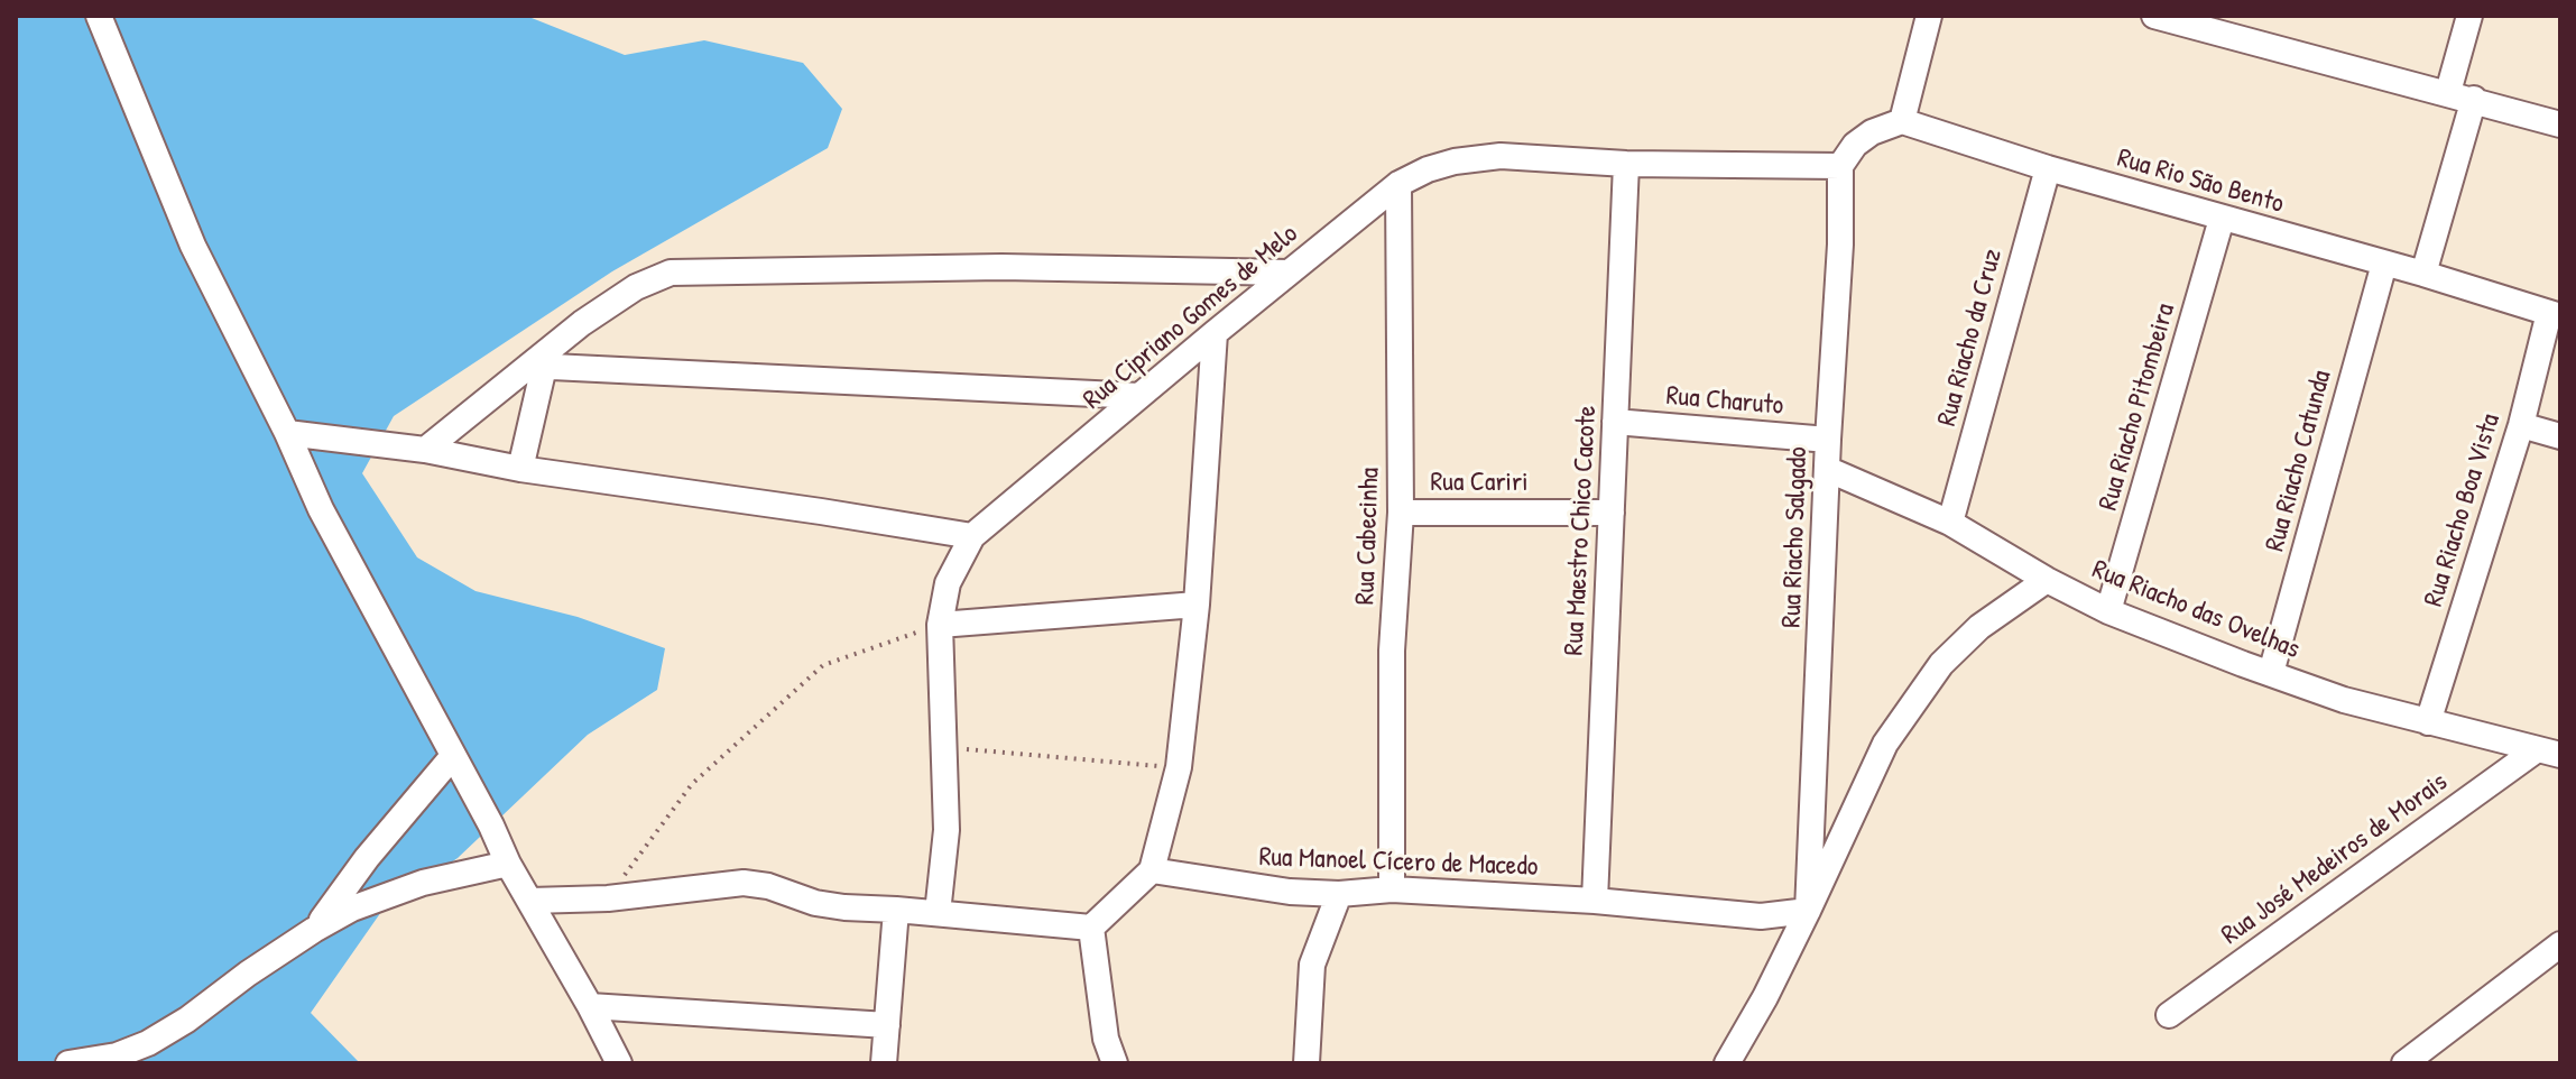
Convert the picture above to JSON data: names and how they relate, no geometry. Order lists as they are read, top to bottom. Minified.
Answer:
{"streets":{"street":["Rua Rio São Bento","Rua Cipriano Gomes de Melo","Rua Riacho da Cruz","Rua Charuto","Rua Riacho Pitombeira","Rua Riacho Catunda","Rua Cariri","Rua Riacho Boa Vista","Rua Maestro Chico Cacote","Rua Cabecinha","Rua Riacho Salgado","Rua Riacho das Ovelhas","Rua José Medeiros de Morais","Rua Manoel Cícero de Macedo"]},"crossings":[["Rua Rio São Bento","Rua Riacho da Cruz"],["Rua Rio São Bento","Rua Riacho Pitombeira"],["Rua Rio São Bento","Rua Riacho Catunda"],["Rua Rio São Bento","Rua Riacho Boa Vista"],["Rua Cipriano Gomes de Melo","Rua Maestro Chico Cacote"],["Rua Cipriano Gomes de Melo","Rua Cabecinha"],["Rua Cipriano Gomes de Melo","Rua Riacho Salgado"],["Rua Riacho da Cruz","Rua Riacho das Ovelhas"],["Rua Charuto","Rua Maestro Chico Cacote"],["Rua Charuto","Rua Riacho Salgado"],["Rua Riacho Pitombeira","Rua Riacho das Ovelhas"],["Rua Riacho Catunda","Rua Riacho das Ovelhas"],["Rua Cariri","Rua Maestro Chico Cacote"],["Rua Cariri","Rua Cabecinha"],["Rua Riacho Boa Vista","Rua Riacho das Ovelhas"],["Rua Maestro Chico Cacote","Rua Manoel Cícero de Macedo"],["Rua Cabecinha","Rua Manoel Cícero de Macedo"],["Rua Riacho Salgado","Rua Riacho das Ovelhas"],["Rua Riacho Salgado","Rua Manoel Cícero de Macedo"],["Rua Riacho das Ovelhas","Rua José Medeiros de Morais"]]}
